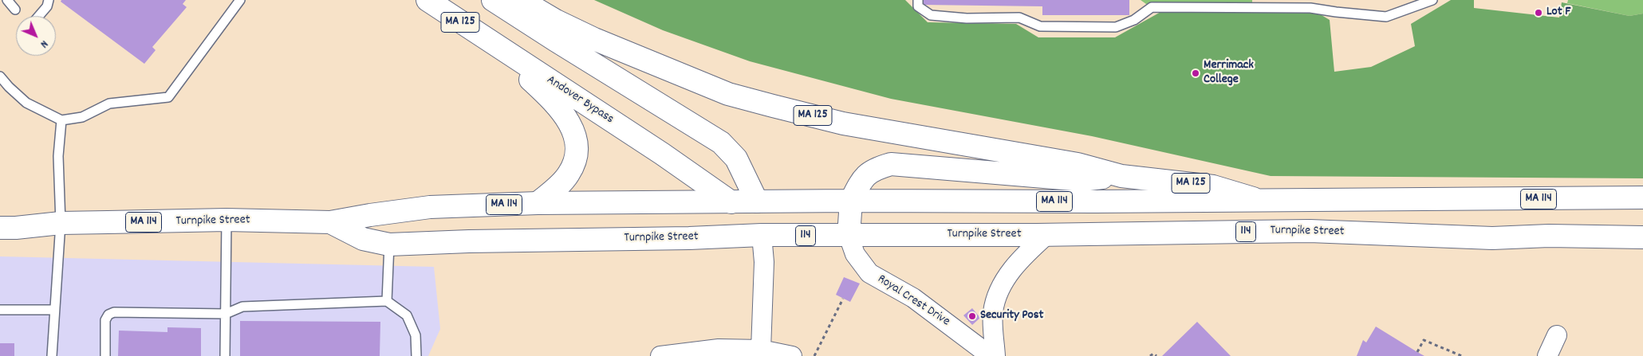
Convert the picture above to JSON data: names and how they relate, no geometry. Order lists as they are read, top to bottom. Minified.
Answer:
{"streets":{"main road":["MA 125","Andover Bypass","MA 114","Turnpike Street","114"],"street":["Royal Crest Drive"]},"crossings":[["MA 125","Andover Bypass"],["MA 125","Turnpike Street"],["Andover Bypass","Turnpike Street"],["Turnpike Street","Royal Crest Drive"]],"places":["Lot F","Merrimack College","Security Post"],"north":"bottom right"}
